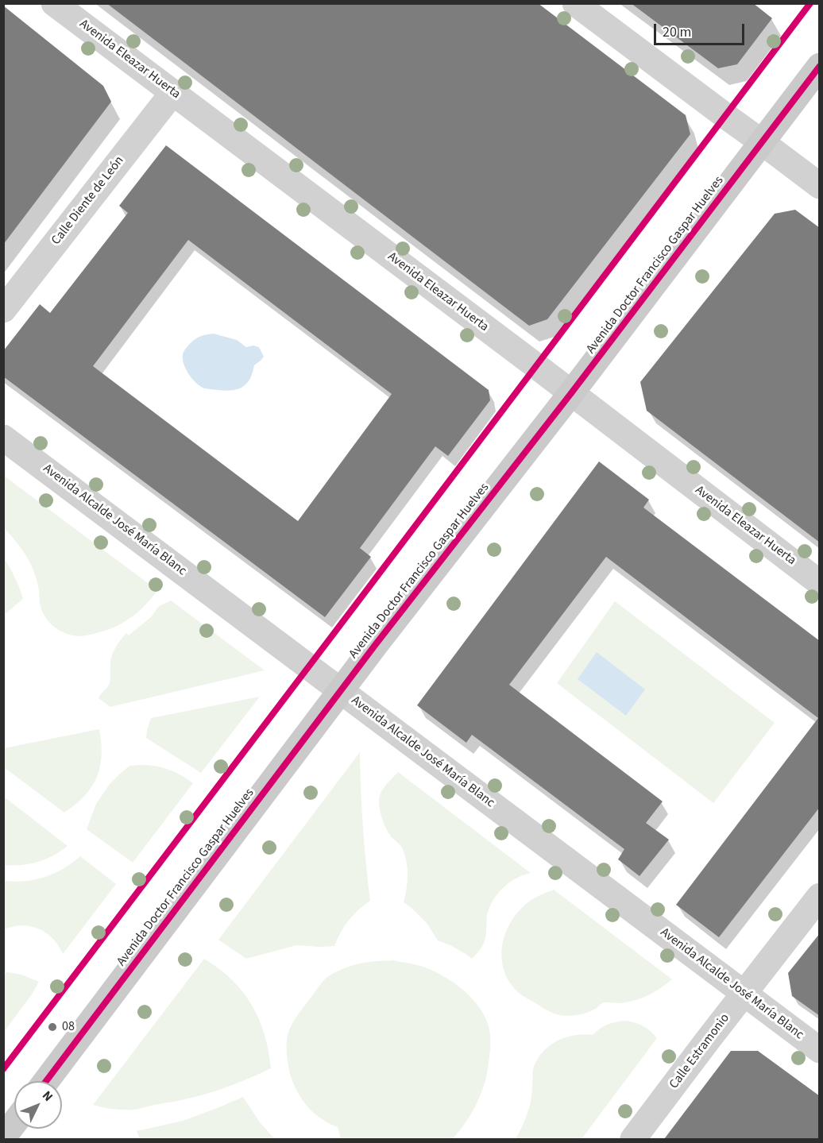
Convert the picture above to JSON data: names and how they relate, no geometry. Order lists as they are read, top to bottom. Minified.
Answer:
{"streets":{"street":["Avenida Eleazar Huerta","Calle Diente de León","Avenida Doctor Francisco Gaspar Huelves","Avenida Alcalde José María Blanc","Calle Estramonio"]},"crossings":[["Avenida Eleazar Huerta","Calle Diente de León"],["Avenida Eleazar Huerta","Avenida Doctor Francisco Gaspar Huelves"],["Avenida Doctor Francisco Gaspar Huelves","Avenida Alcalde José María Blanc"],["Avenida Alcalde José María Blanc","Calle Estramonio"]],"places":["08"],"scale_bar":"20 m","north":"top right"}
